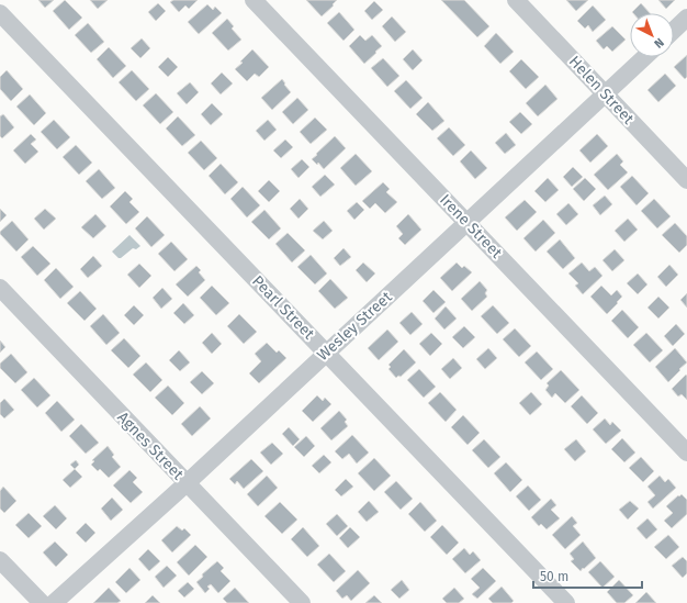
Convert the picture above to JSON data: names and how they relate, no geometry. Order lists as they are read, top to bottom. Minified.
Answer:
{"streets":{"street":["Helen Street","Irene Street","Pearl Street","Wesley Street","Agnes Street"]},"crossings":[["Helen Street","Wesley Street"],["Irene Street","Wesley Street"],["Pearl Street","Wesley Street"],["Wesley Street","Agnes Street"]],"scale_bar":"50 m","north":"bottom right"}
